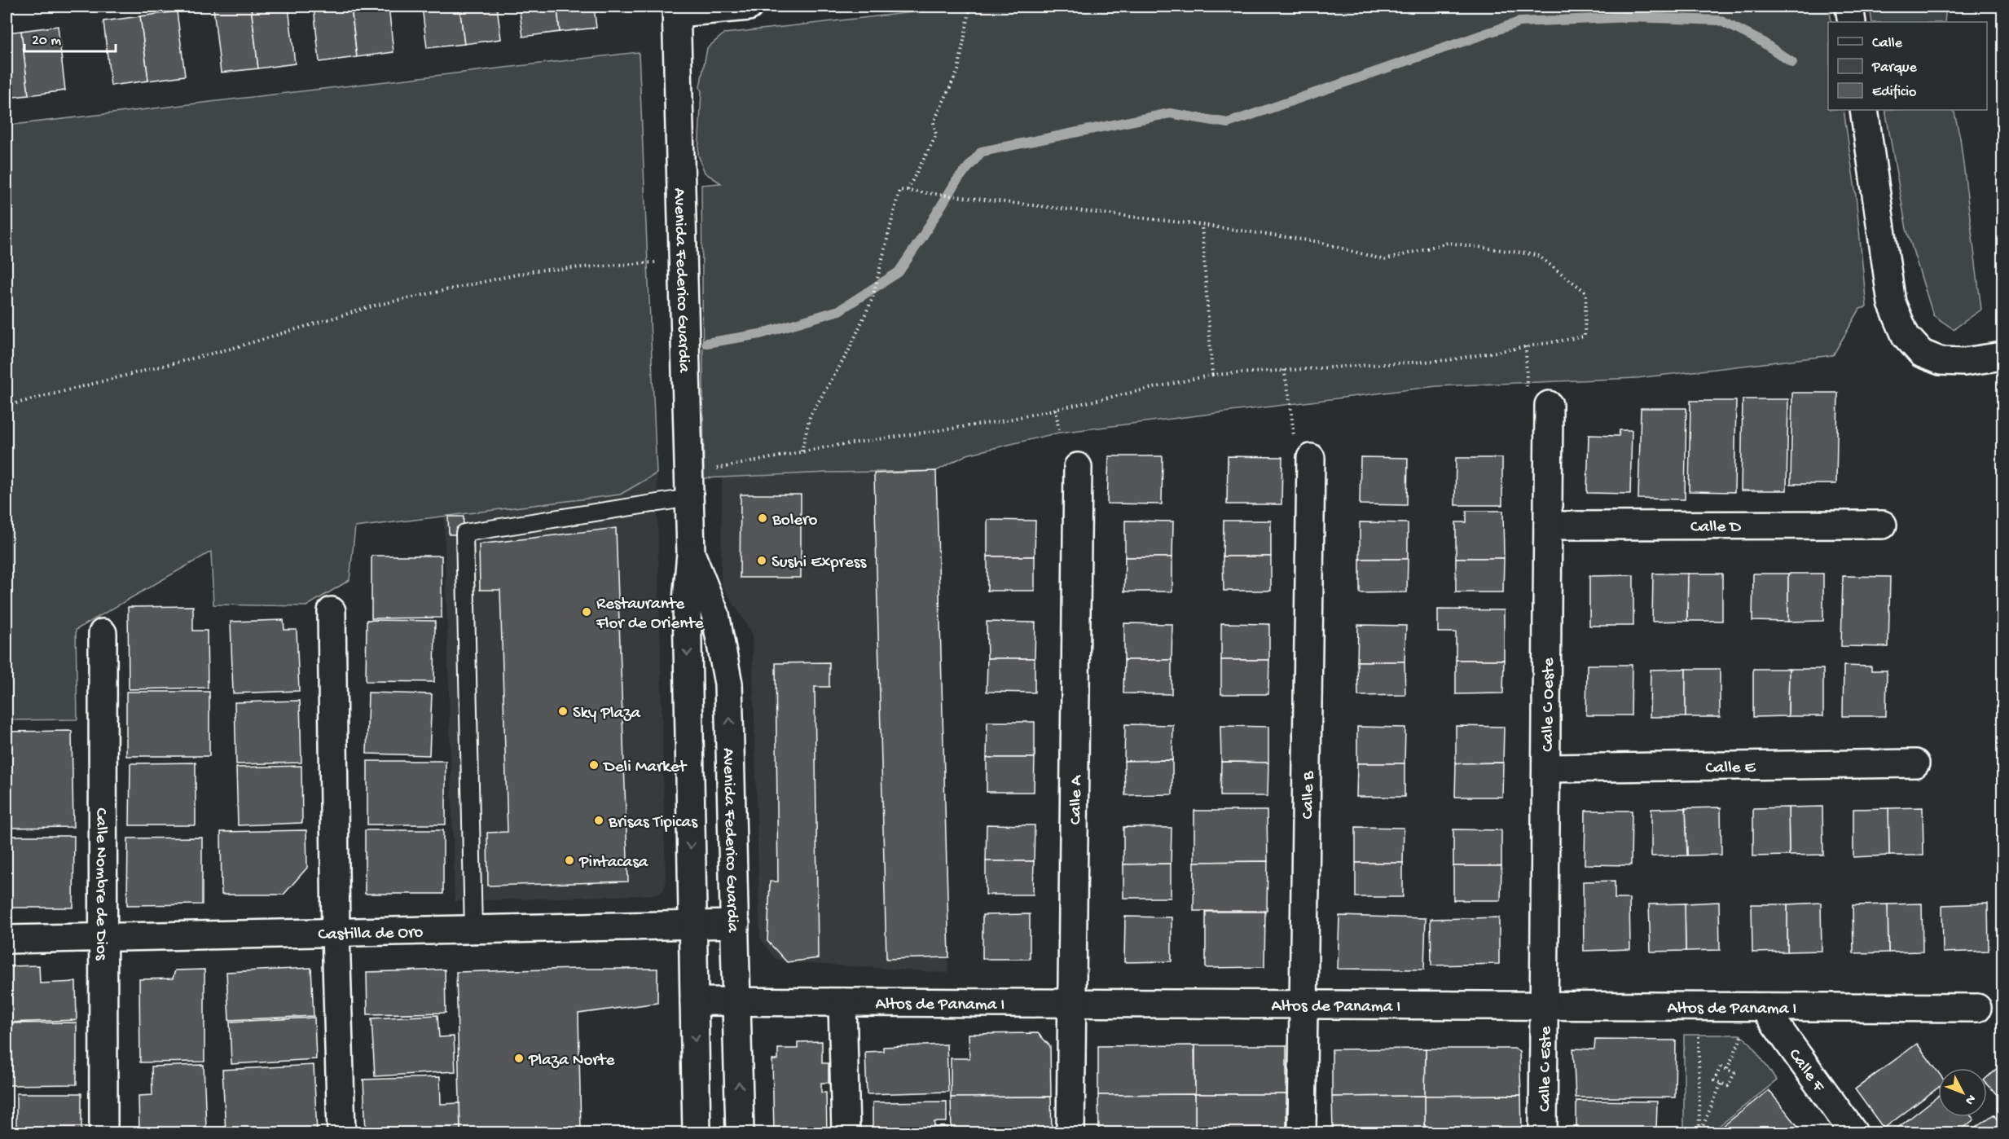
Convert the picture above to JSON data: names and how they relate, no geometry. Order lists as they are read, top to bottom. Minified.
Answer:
{"streets":{"street":["Avenida Federico Guardia","Calle D","Calle C Oeste","Calle E","Calle B","Calle A","Calle Nombre de Dios","Castilla de Oro","Altos de Panama I","Calle C Este","Calle F"]},"crossings":[["Avenida Federico Guardia","Castilla de Oro"],["Avenida Federico Guardia","Altos de Panama I"],["Calle D","Calle C Oeste"],["Calle C Oeste","Calle E"],["Calle C Oeste","Altos de Panama I"],["Calle C Oeste","Calle C Este"],["Calle B","Altos de Panama I"],["Calle A","Altos de Panama I"],["Calle Nombre de Dios","Castilla de Oro"],["Altos de Panama I","Calle C Este"],["Altos de Panama I","Calle F"]],"places":["Bolero","Sushi Express","Restaurante Flor de Oriente","Sky Plaza","Deli Market","Brisas Tipicas","Pintacasa","Plaza Norte"],"legend":["Calle","Parque","Edificio"],"scale_bar":"20 m","north":"bottom right"}
